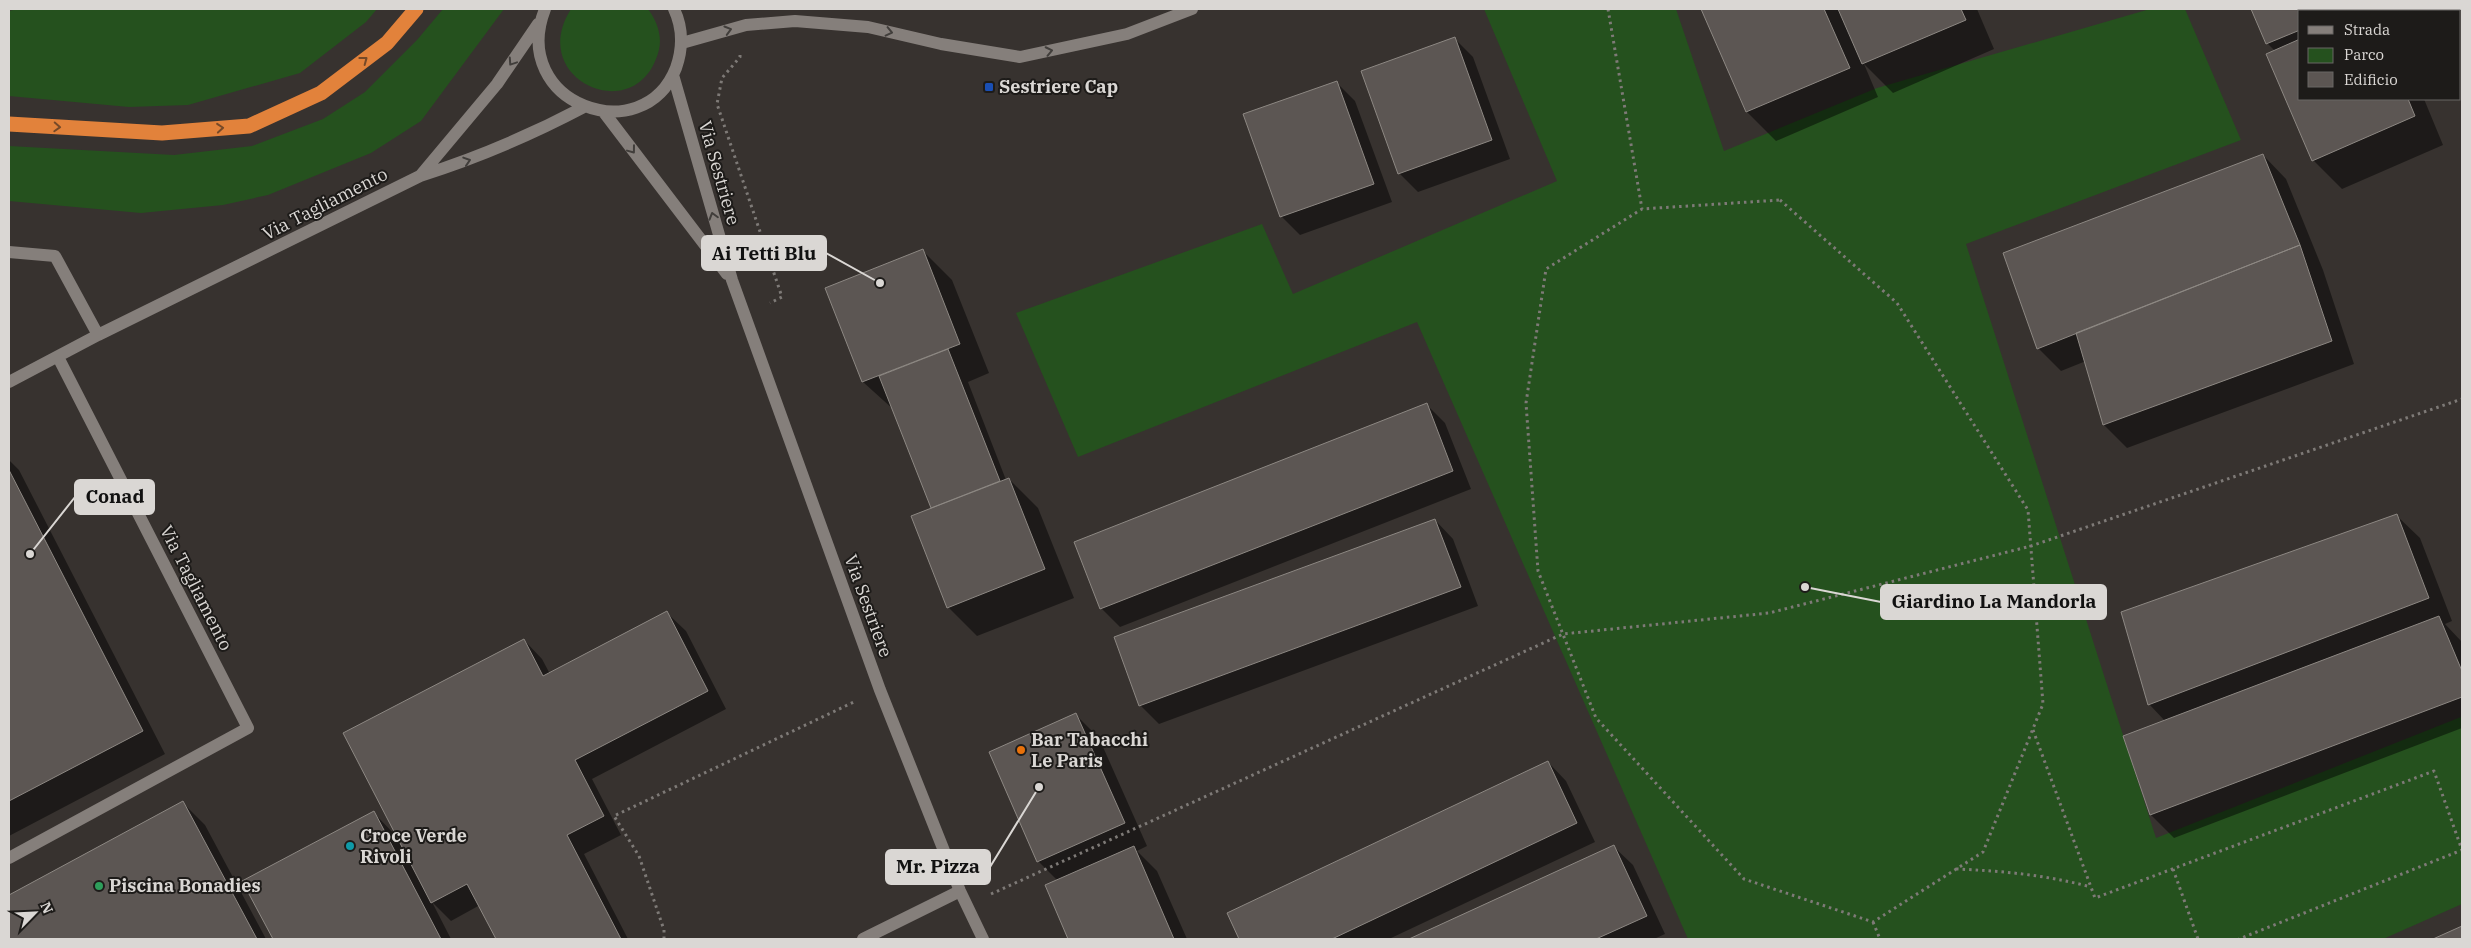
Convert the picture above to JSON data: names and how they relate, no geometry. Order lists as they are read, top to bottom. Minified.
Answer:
{"streets":{"street":["Via Sestriere","Via Tagliamento"]},"places":{"transit":["Sestriere Cap"],"other":["Ai Tetti Blu","Conad","Giardino La Mandorla","Bar Tabacchi Le Paris","Mr. Pizza","Croce Verde Rivoli","Piscina Bonadies"]},"legend":["Strada","Parco","Edificio"],"north":"top right"}
